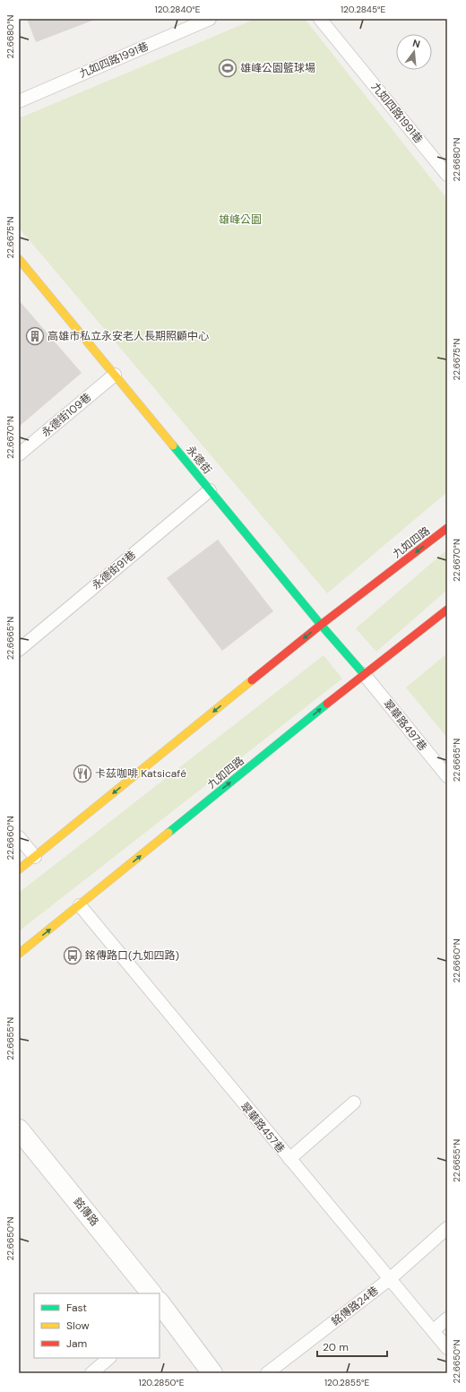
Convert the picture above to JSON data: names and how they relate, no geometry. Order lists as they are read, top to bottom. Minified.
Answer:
{"streets":{"street":["永德街","九如四路","銘傳路"],"lane":["九如四路1991巷","永德街109巷","永德街91巷","翠華路497巷","翠華路457巷","銘傳路24巷"]},"crossings":[["永德街109巷","永德街"],["永德街","九如四路"],["永德街","永德街91巷"],["永德街","翠華路497巷"],["九如四路","翠華路497巷"],["九如四路","翠華路457巷"],["翠華路457巷","銘傳路24巷"]],"parks":["雄峰公園"],"places":{"sports":["雄峰公園籃球場"],"building":["高雄市私立永安老人長期照顧中心"],"restaurant":["卡茲咖啡 Katsicafé"],"bus stop":["銘傳路口(九如四路)"]},"legend":["Fast","Slow","Jam"],"scale_bar":"20 m","north":"top","coordinates":["120.2840°E","120.2845°E","22.6680°N","22.6675°N","22.6670°N","22.6665°N","22.6660°N","22.6655°N","22.6650°N","120.2850°E","120.2855°E"]}
